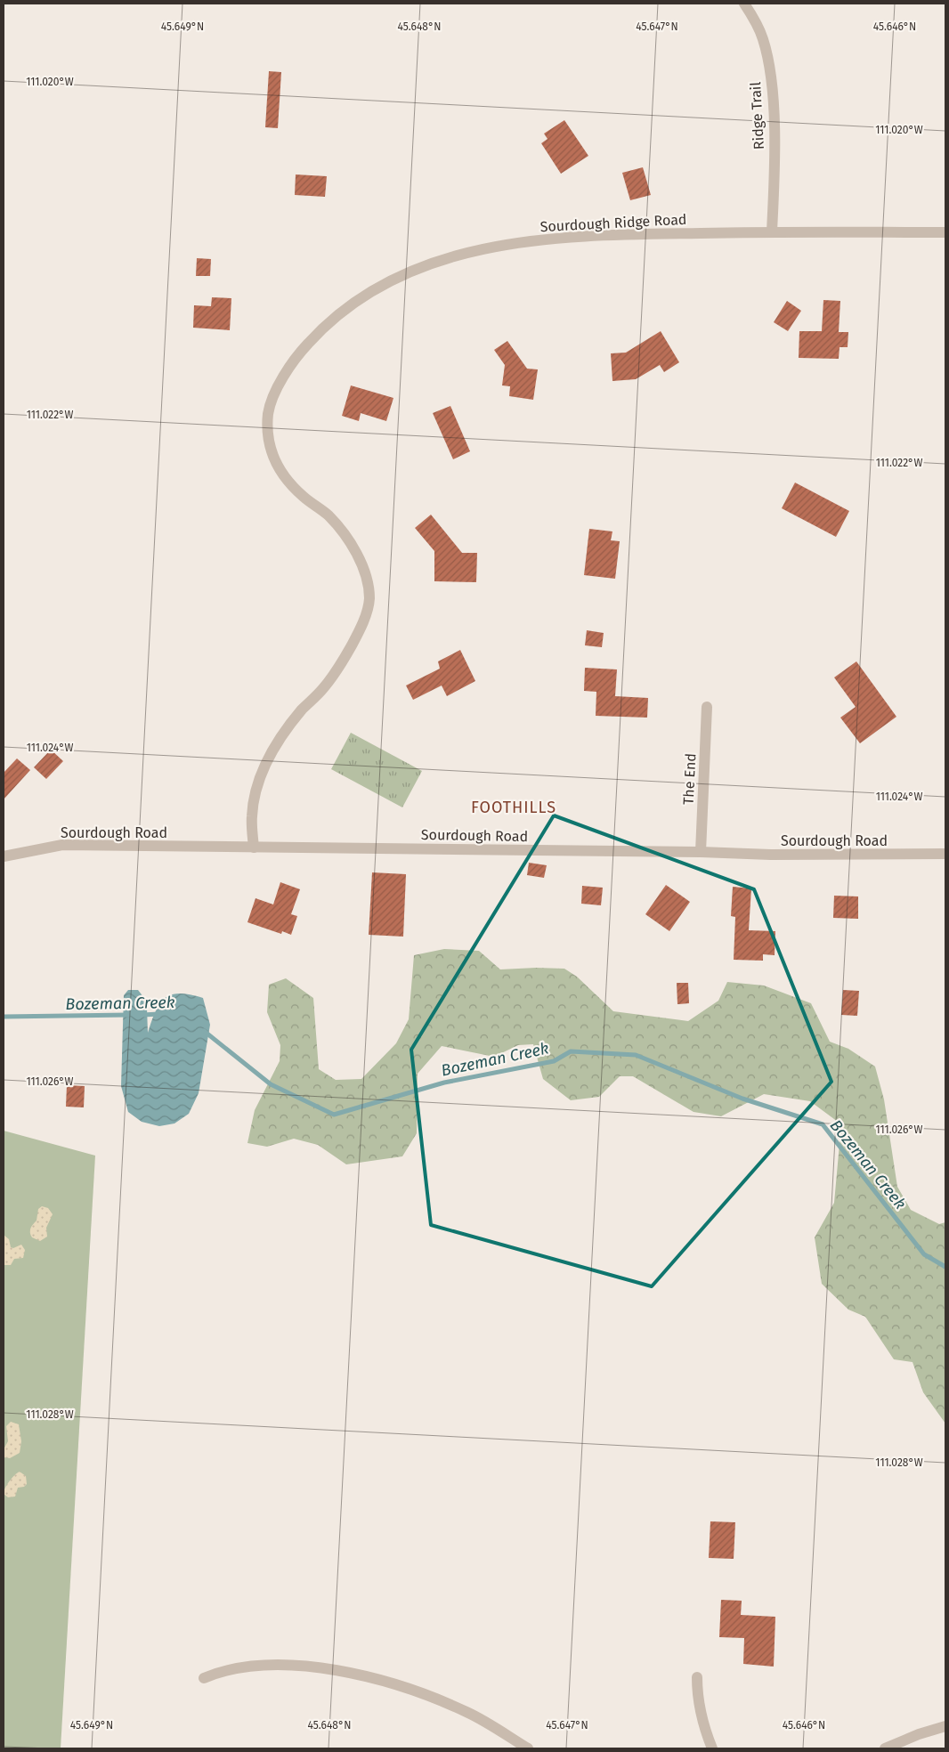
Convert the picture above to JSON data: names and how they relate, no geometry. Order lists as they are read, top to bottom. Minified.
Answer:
{"streets":{"street":["Ridge Trail","Sourdough Ridge Road","The End","Sourdough Road"]},"crossings":[["Ridge Trail","Sourdough Ridge Road"],["Sourdough Ridge Road","Sourdough Road"],["The End","Sourdough Road"]],"districts":["FOOTHILLS"],"water":["Bozeman Creek"],"coordinates":["45.649°N","45.648°N","45.647°N","45.646°N","111.020°W","111.022°W","111.024°W","111.026°W","111.028°W"]}
